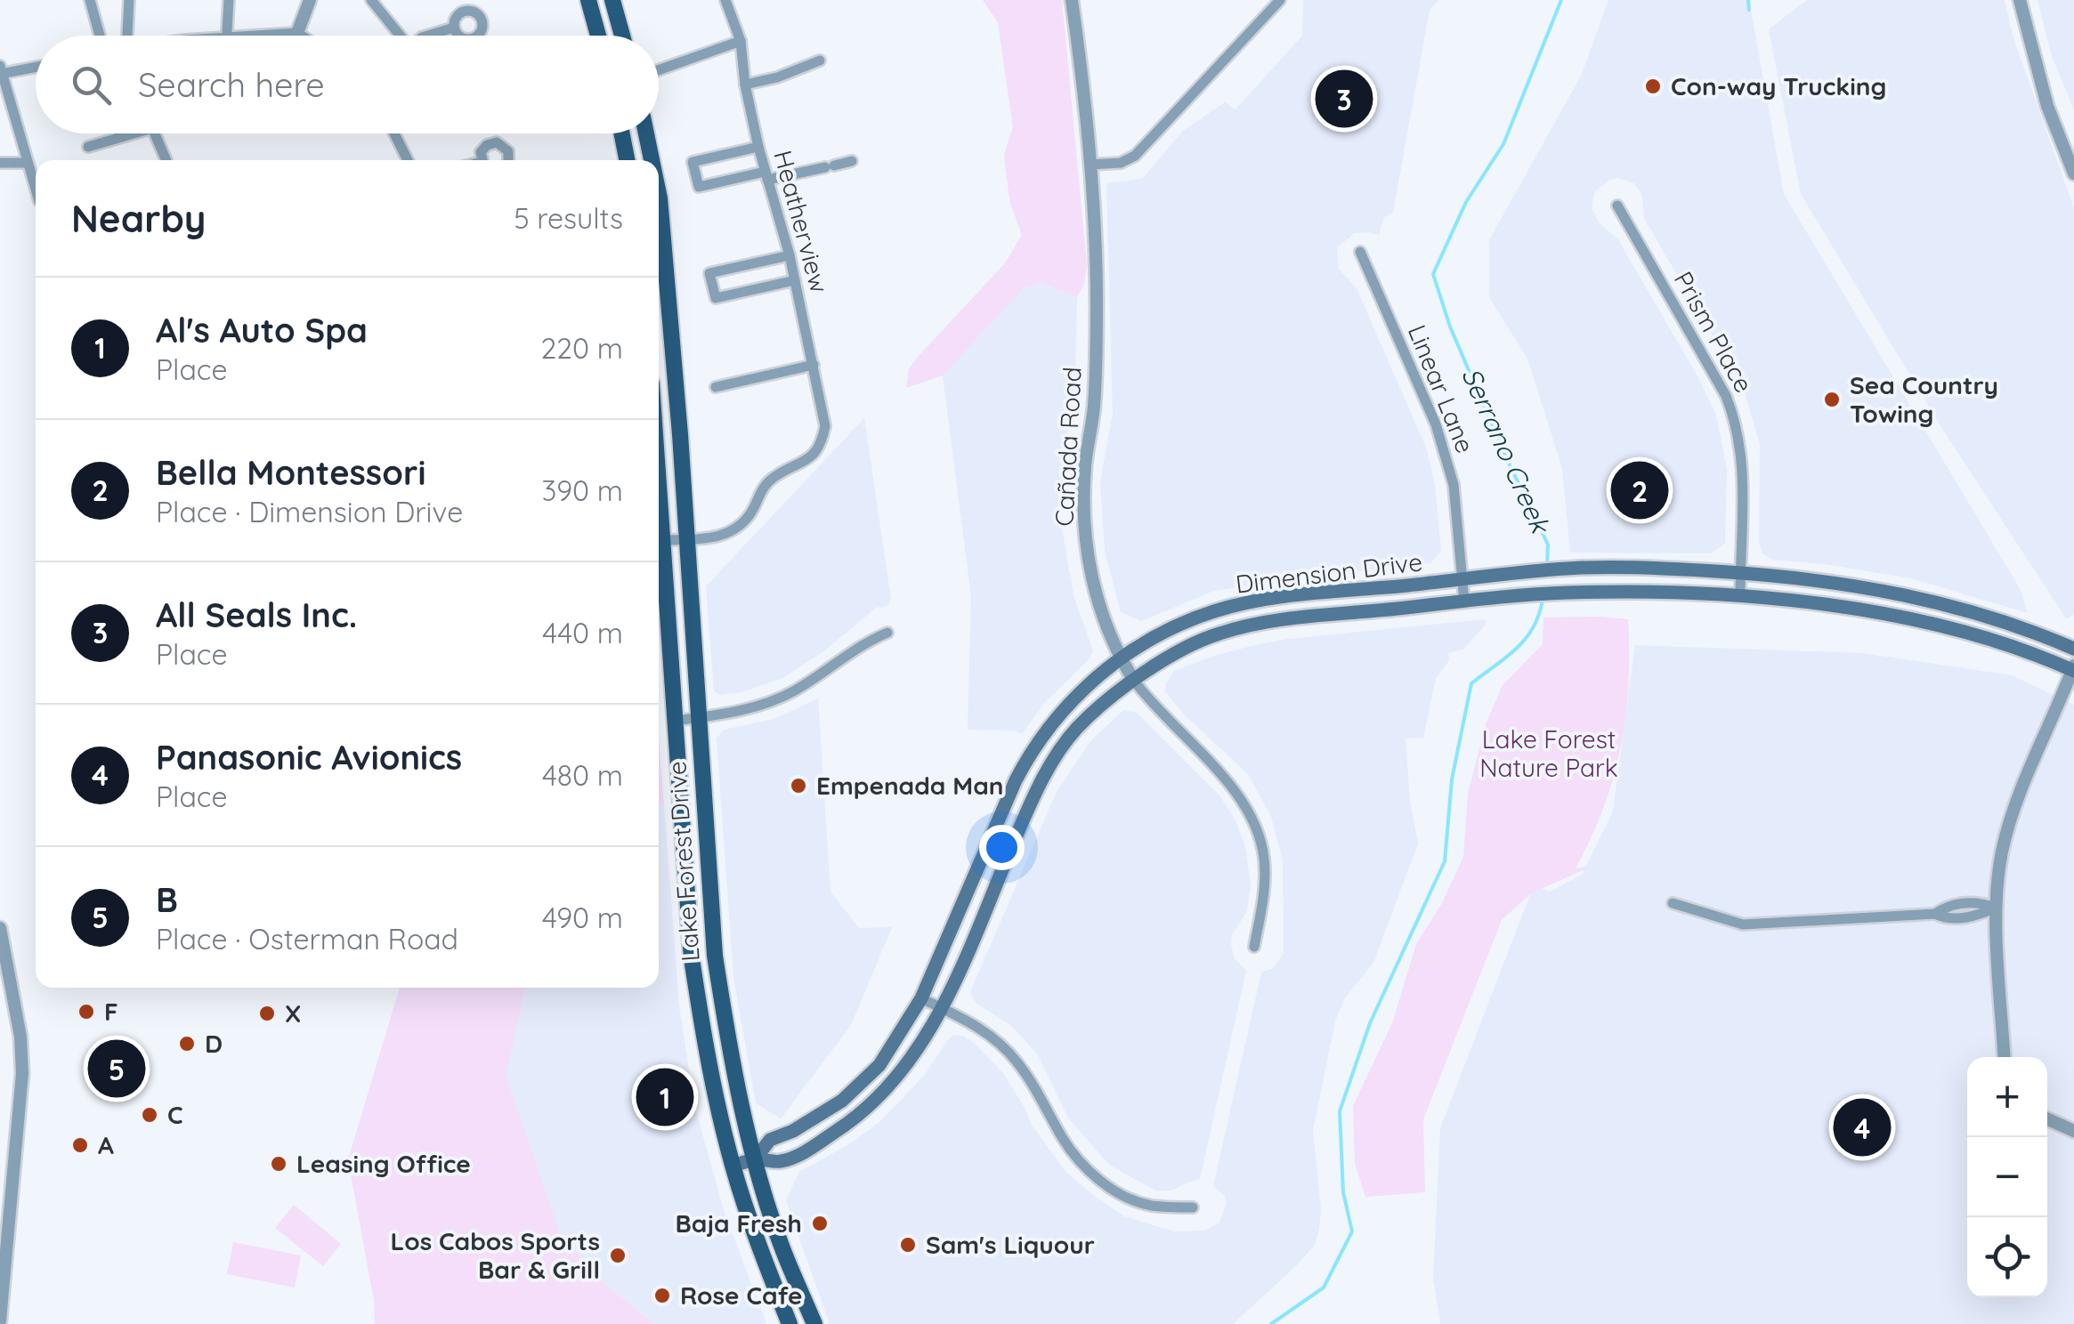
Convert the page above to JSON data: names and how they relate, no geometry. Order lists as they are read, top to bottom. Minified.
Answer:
{"streets":{"main road":["Dimension Drive","Lake Forest Drive"],"street":["Heatherview","Prism Place","Linear Lane","Cañada Road"]},"crossings":[["Heatherview","Lake Forest Drive"],["Prism Place","Dimension Drive"],["Linear Lane","Dimension Drive"],["Cañada Road","Dimension Drive"],["Dimension Drive","Lake Forest Drive"]],"water":["Serrano Creek"],"parks":["Lake Forest Nature Park"],"places":["Con-way Trucking","Sea Country Towing","Empenada Man","F","X","D","C","A","Leasing Office","Baja Fresh","Sam's Liquour","Los Cabos Sports Bar & Grill","Rose Cafe"],"page":{"search":"Search here","pins":["3","2","5","1","4"],"heading":["Nearby","5 results"],"list":[{"mark":"1","name":"Al's Auto Spa","note":"Place","value":"220 m"},{"mark":"2","name":"Bella Montessori","note":"Place · Dimension Drive","value":"390 m"},{"mark":"3","name":"All Seals Inc.","note":"Place","value":"440 m"},{"mark":"4","name":"Panasonic Avionics","note":"Place","value":"480 m"},{"mark":"5","name":"B","note":"Place · Osterman Road","value":"490 m"}],"map_buttons":["+","−"]}}
